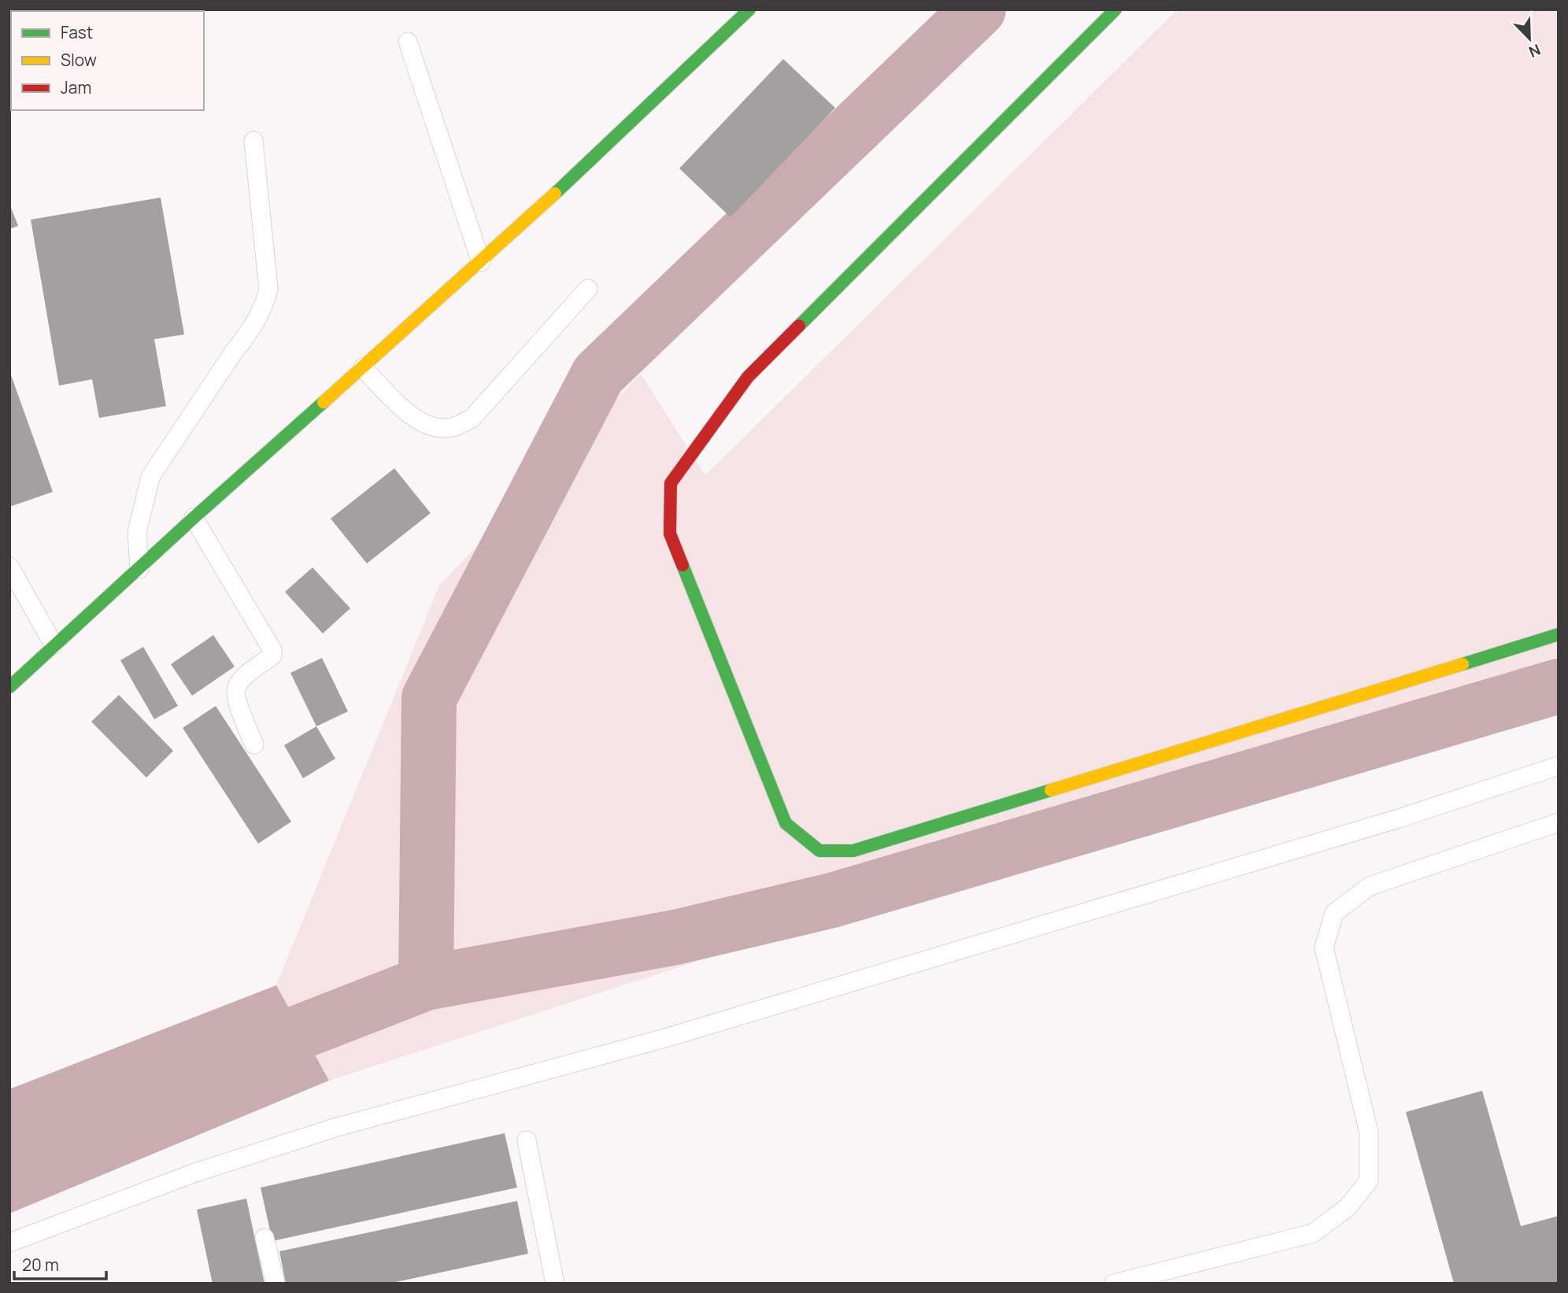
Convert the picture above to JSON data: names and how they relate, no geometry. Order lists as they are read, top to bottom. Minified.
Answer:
{"legend":["Fast","Slow","Jam"],"scale_bar":"20 m","north":"bottom right"}
